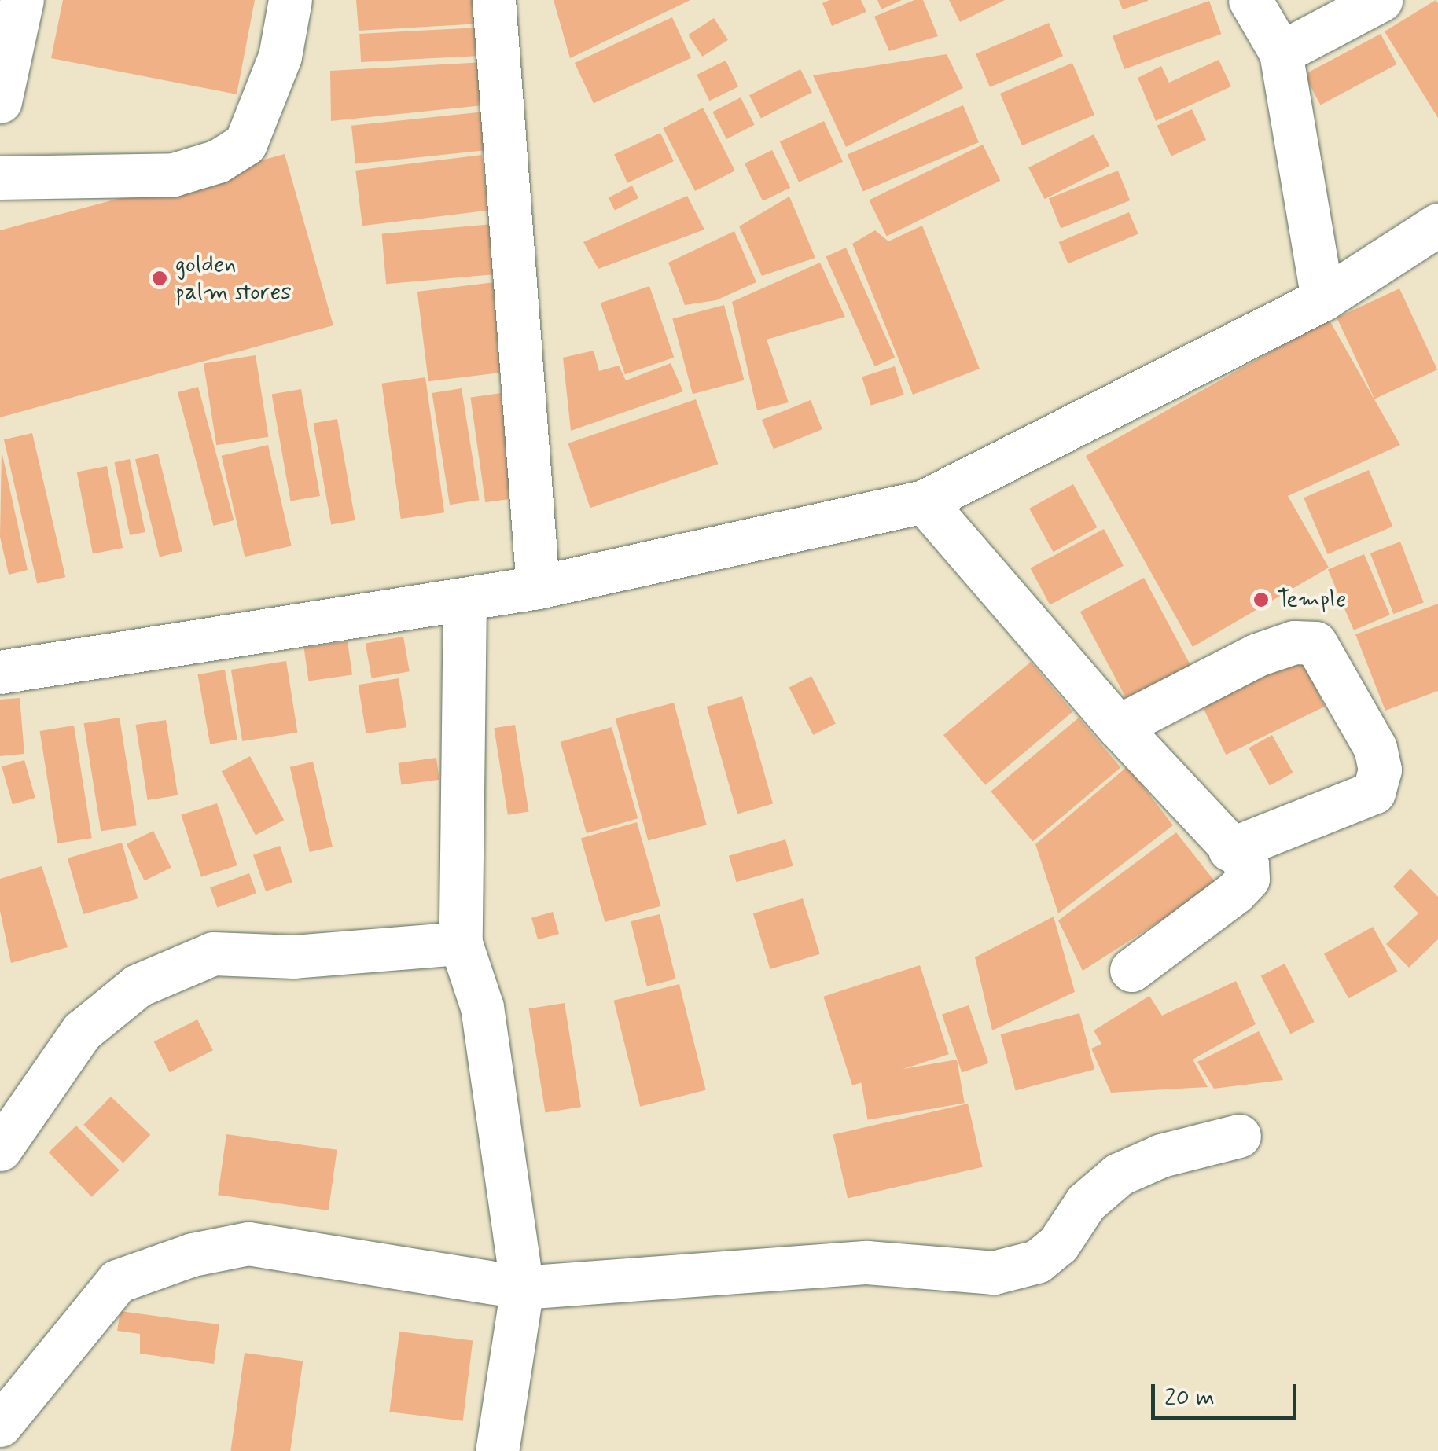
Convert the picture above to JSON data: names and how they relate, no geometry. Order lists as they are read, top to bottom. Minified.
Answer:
{"places":["golden palm stores","Temple"],"scale_bar":"20 m"}
